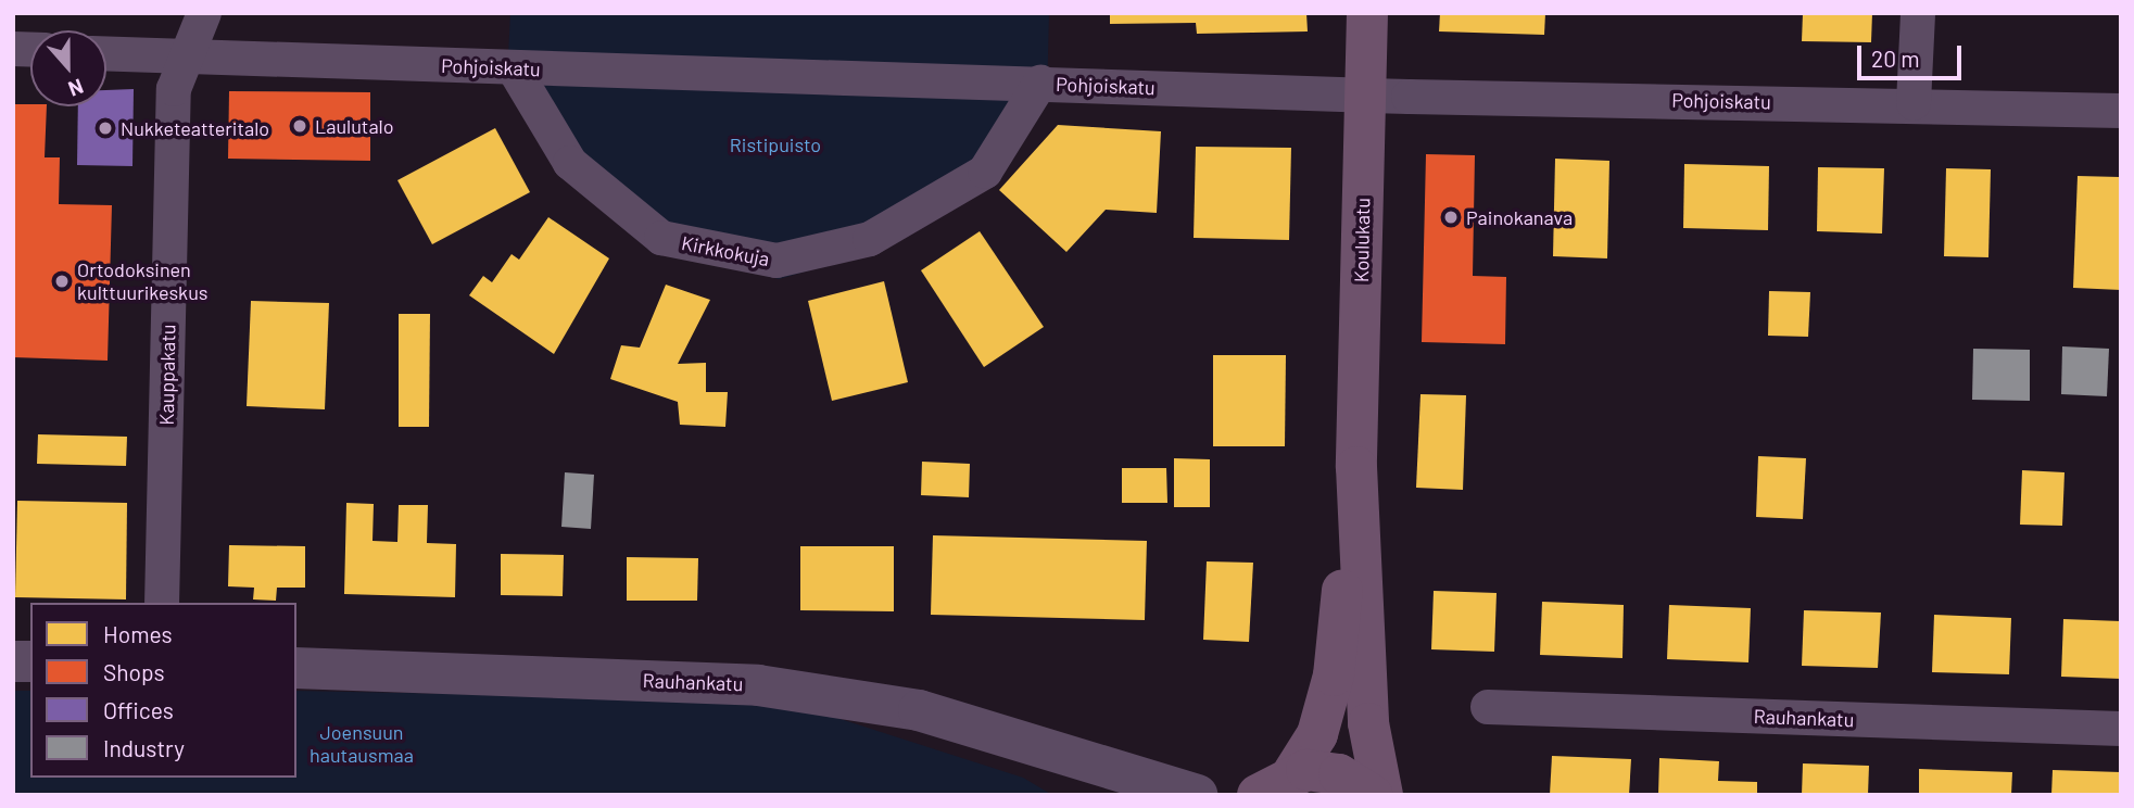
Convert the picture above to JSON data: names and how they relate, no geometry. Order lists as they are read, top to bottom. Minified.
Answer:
{"streets":{"main road":["Koulukatu"],"street":["Pohjoiskatu","Kirkkokuja","Kauppakatu","Rauhankatu"]},"crossings":[["Pohjoiskatu","Koulukatu"],["Pohjoiskatu","Kirkkokuja"],["Pohjoiskatu","Kauppakatu"]],"parks":["Ristipuisto","Joensuun hautausmaa"],"places":["Laulutalo","Nukketeatteritalo","Painokanava","Ortodoksinen kulttuurikeskus"],"legend":["Homes","Shops","Offices","Industry"],"scale_bar":"20 m","north":"bottom"}
